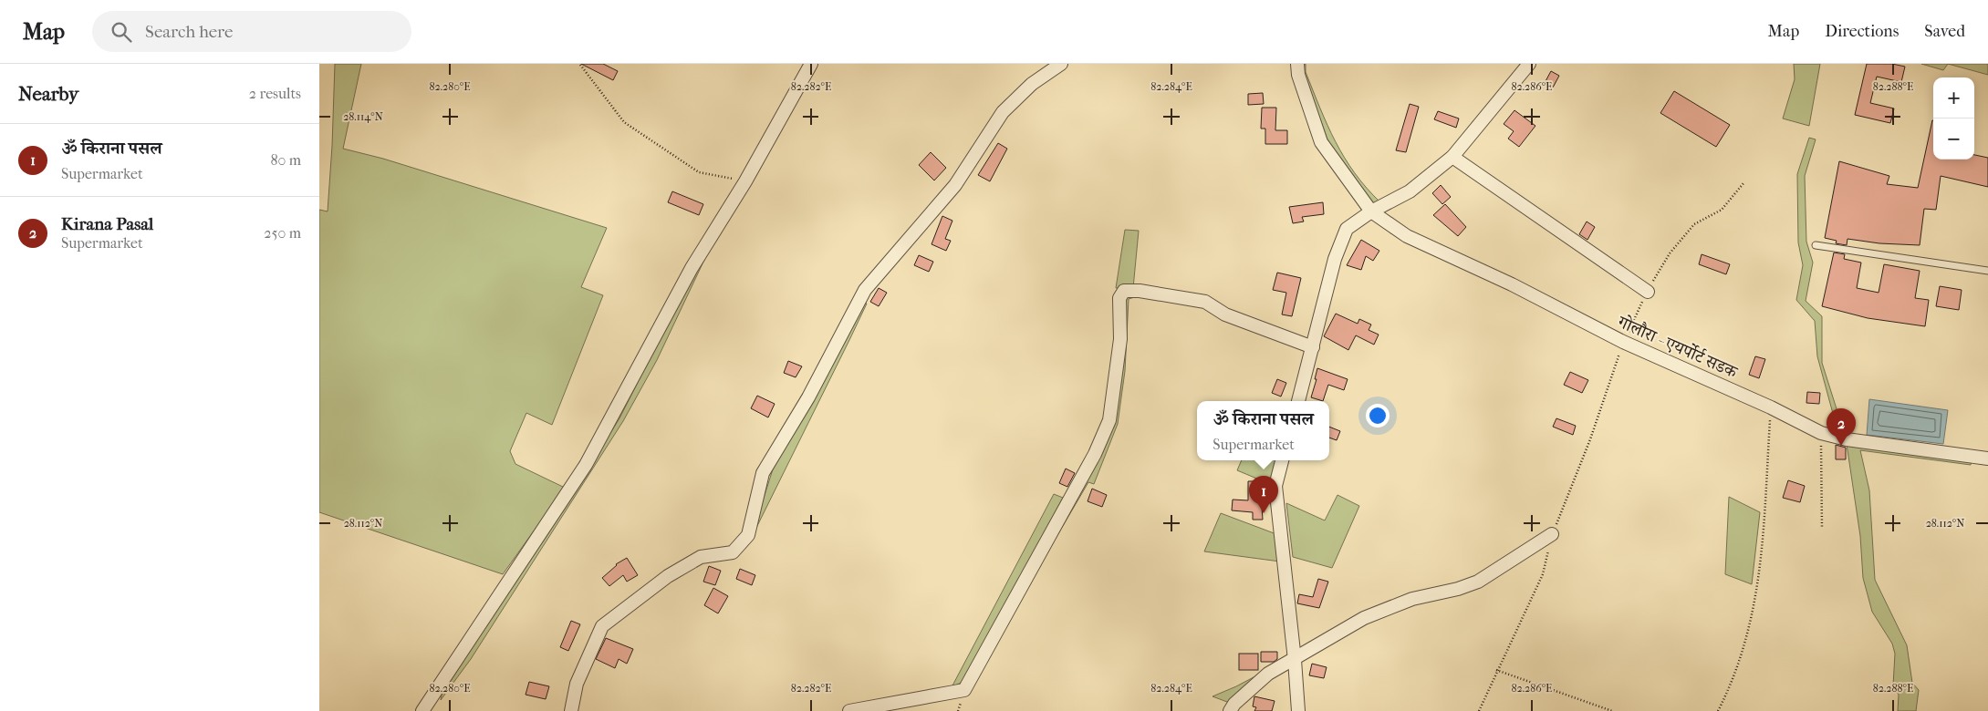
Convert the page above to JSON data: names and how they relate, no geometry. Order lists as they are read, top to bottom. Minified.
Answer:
{"streets":{"street":["गोलौरा - एयर्पोर्ट सडक"]},"page":{"header":"Map","search":"Search here","nav":["Map","Directions","Saved"],"heading":["Nearby","2 results"],"map_buttons":["+","−"],"list":[{"mark":"1","name":"ॐ किराना पसल","note":"Supermarket","value":"80 m"},{"mark":"2","name":"Kirana Pasal","note":"Supermarket","value":"250 m"}],"popup":["ॐ किराना पसल","Supermarket"],"pins":["2","1"]},"coordinates":["82.280°E","82.282°E","82.284°E","82.286°E","82.288°E","28.114°N","28.112°N"]}
